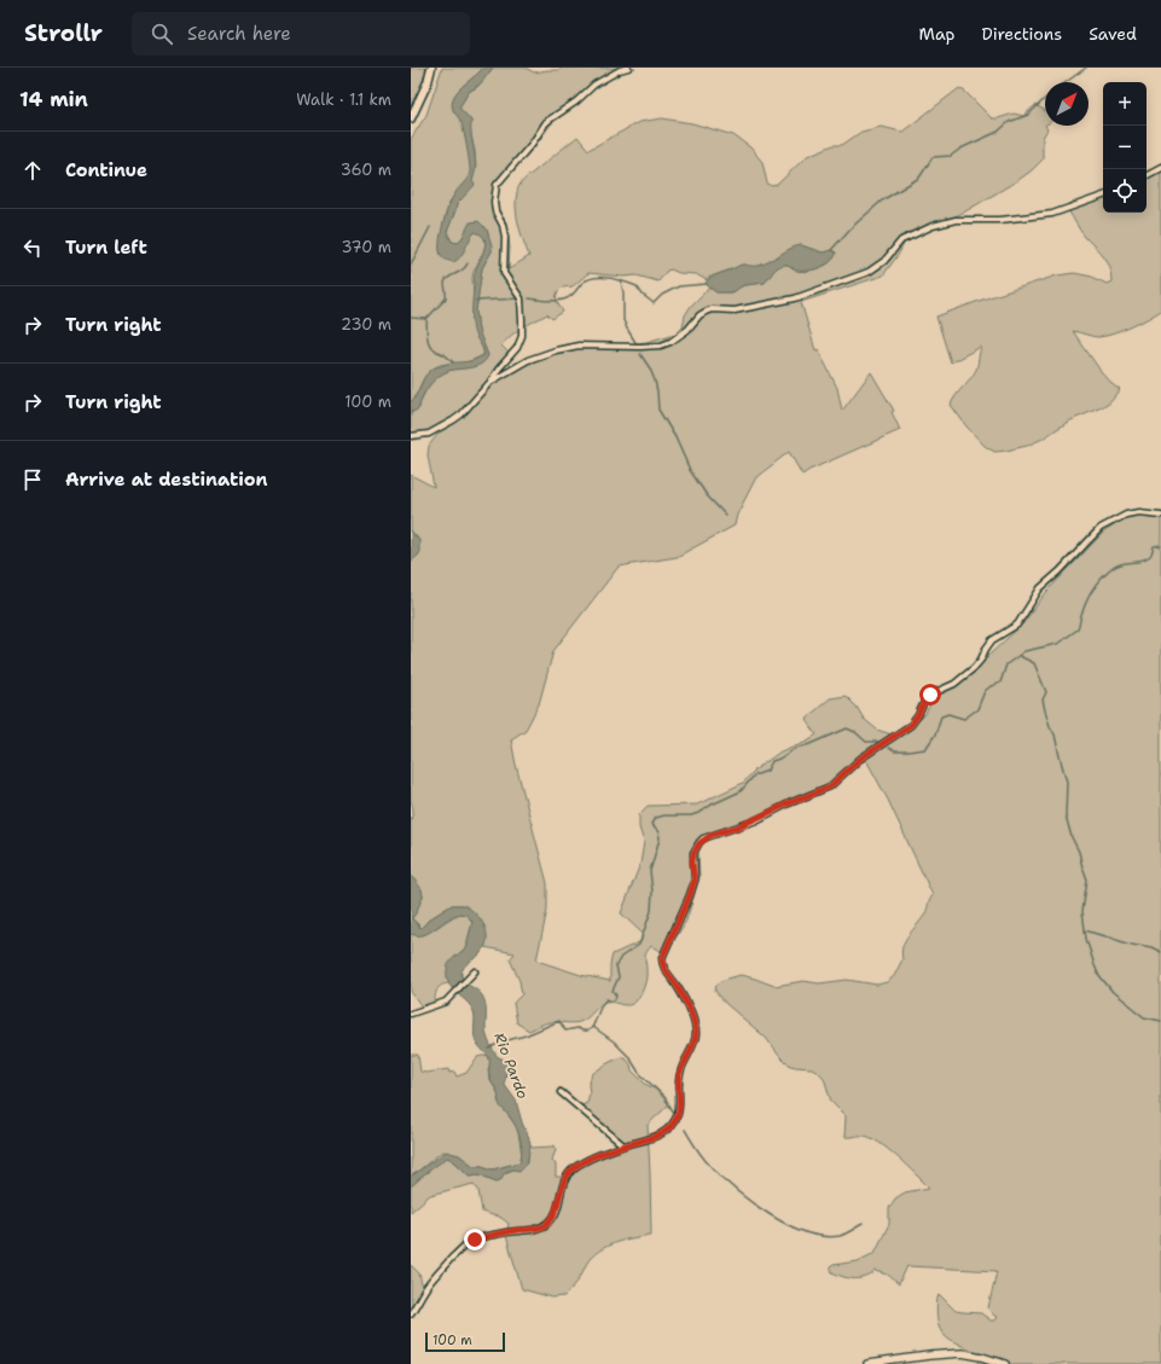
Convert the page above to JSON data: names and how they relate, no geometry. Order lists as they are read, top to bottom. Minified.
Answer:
{"water":["Rio Pardo"],"scale_bar":"100 m","north":"top right","page":{"header":"Strollr","search":"Search here","nav":["Map","Directions","Saved"],"heading":["14 min","Walk · 1.1 km"],"map_buttons":["+","−"],"list":[["Continue","360 m"],["Turn left","370 m"],["Turn right","230 m"],["Turn right","100 m"],"Arrive at destination"],"scale":"100 m"}}
